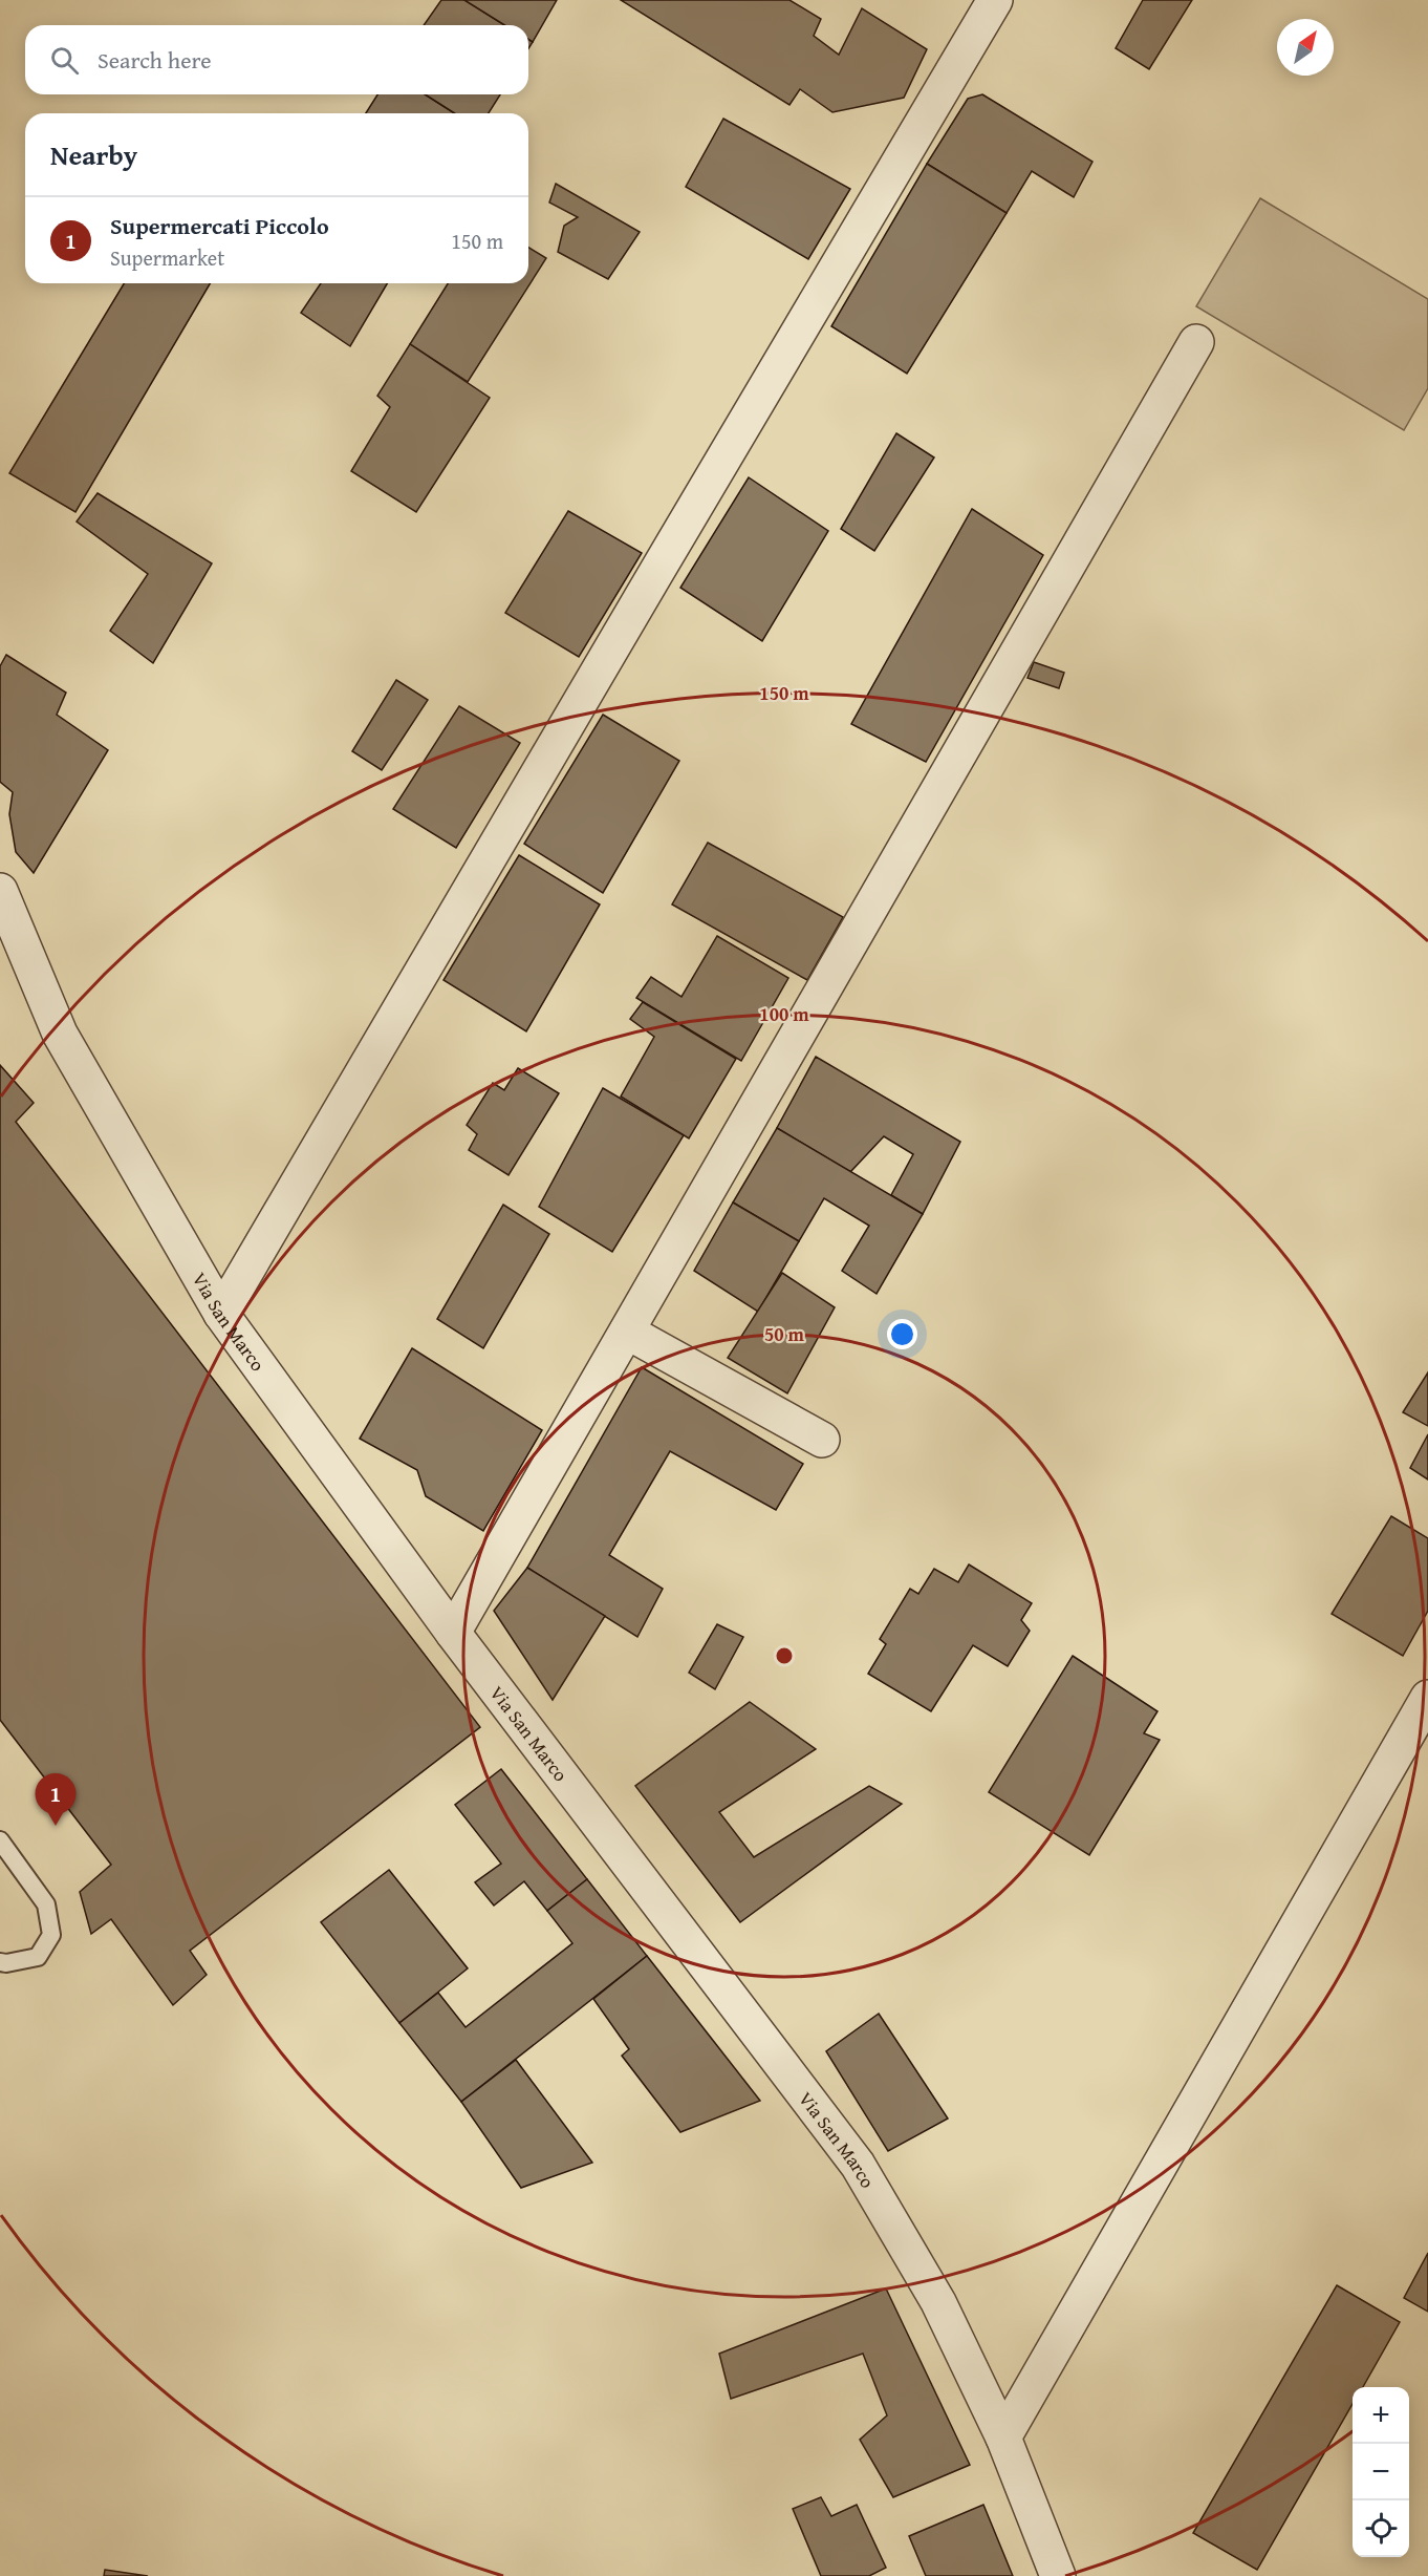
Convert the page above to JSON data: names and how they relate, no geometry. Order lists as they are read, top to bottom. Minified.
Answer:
{"streets":{"street":["Via San Marco"]},"north":"top right","page":{"search":"Search here","heading":"Nearby","list":[{"mark":"1","name":"Supermercati Piccolo","note":"Supermarket","value":"150 m"}],"pins":"1","map_buttons":["+","−"]},"rings":["150 m","100 m","50 m"]}
